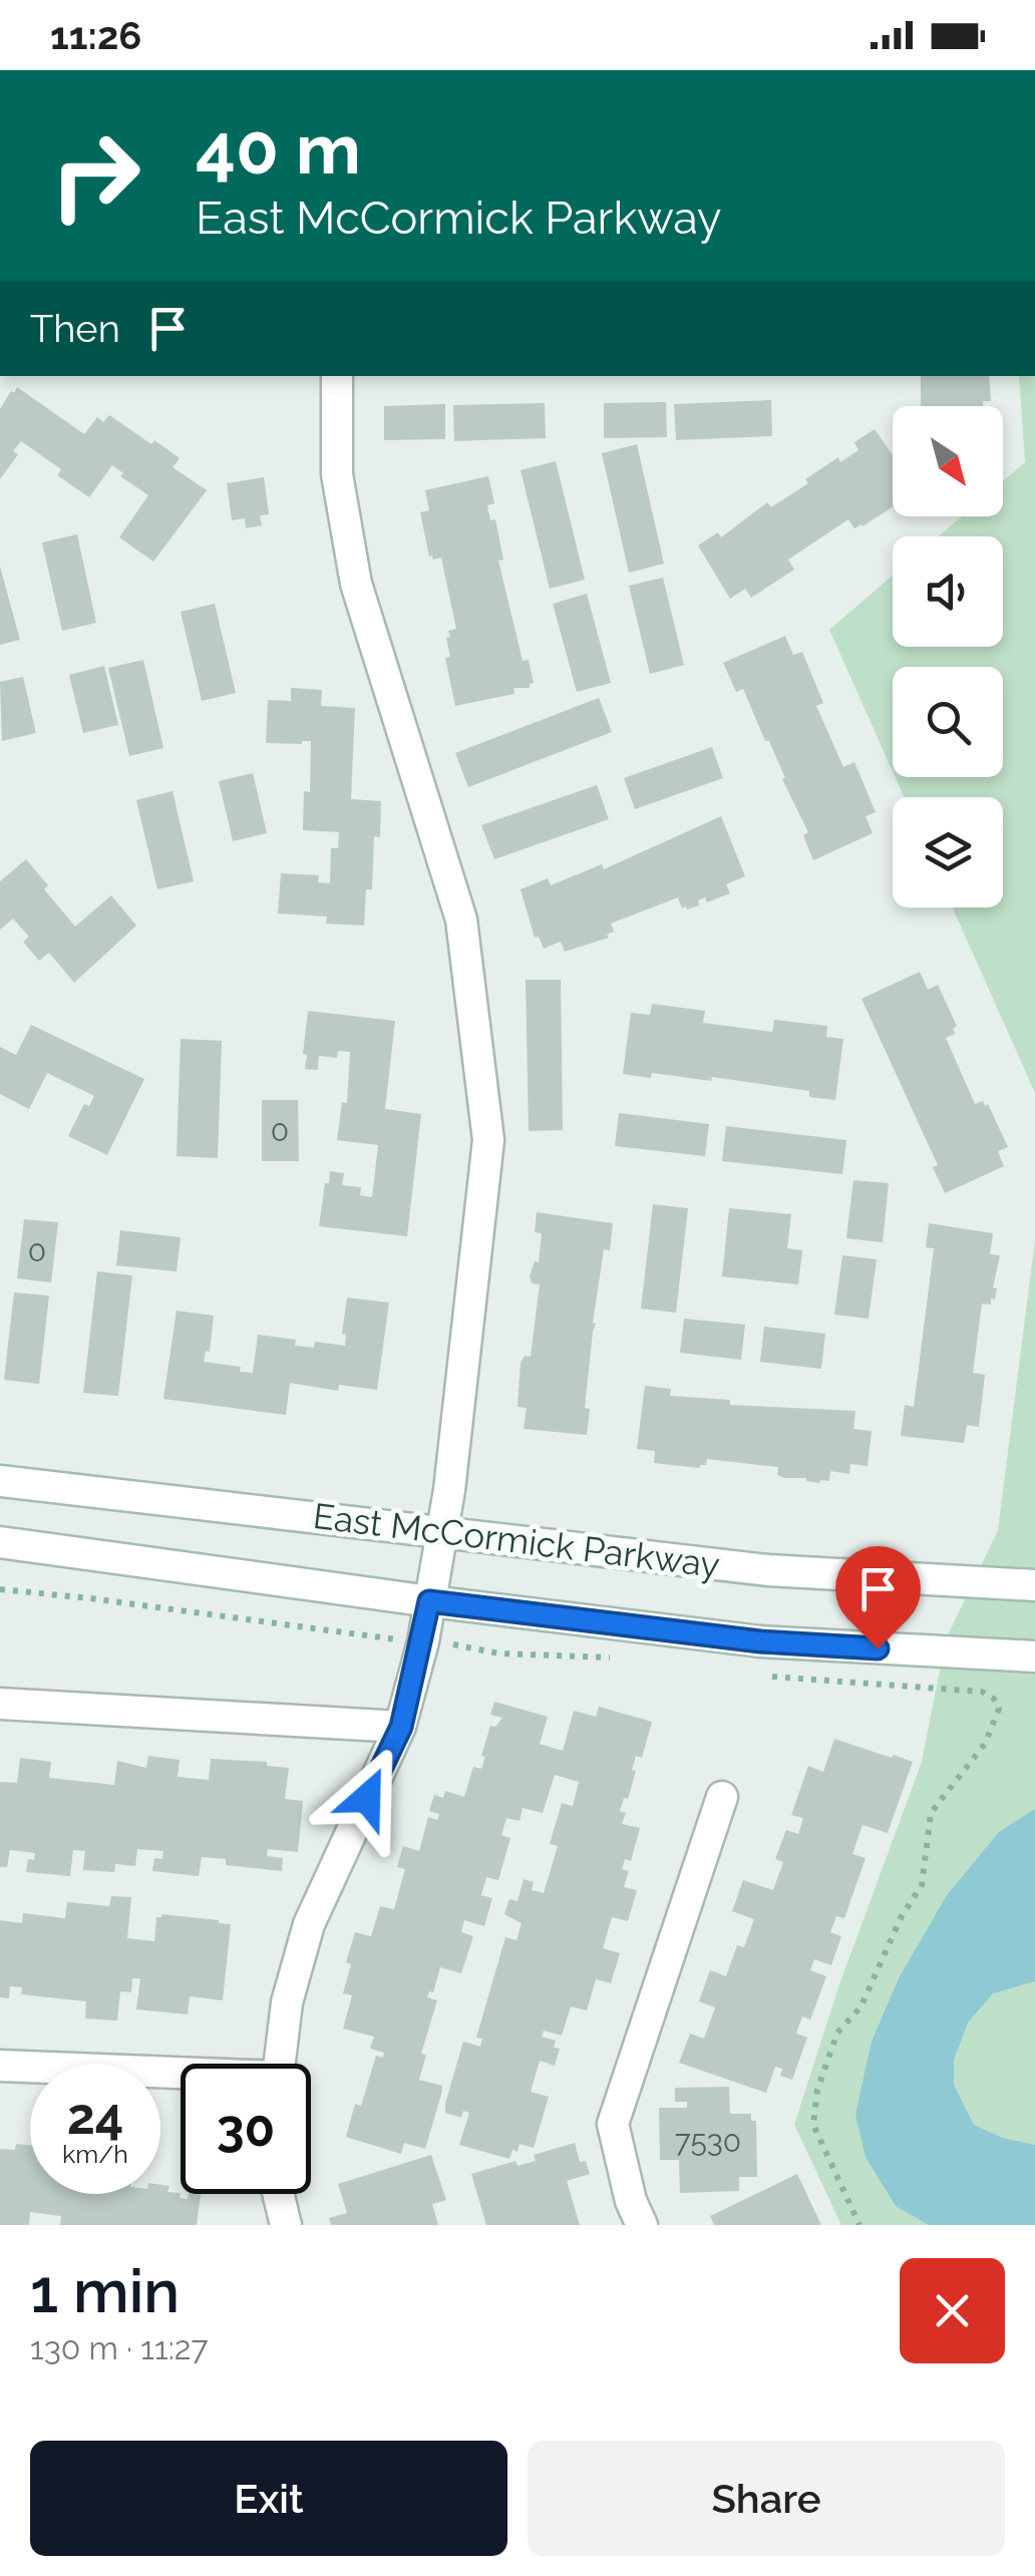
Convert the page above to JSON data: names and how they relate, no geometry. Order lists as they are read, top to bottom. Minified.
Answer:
{"streets":{"street":["East McCormick Parkway"]},"house_numbers":["0","0","7530"],"north":"bottom right","page":{"status":"11:26","turn":["40 m","East McCormick Parkway"],"then":"Then","speed":"24 km/h","limit":"30","heading":["1 min","130 m · 11:27"],"buttons":["Exit","Share"]}}
